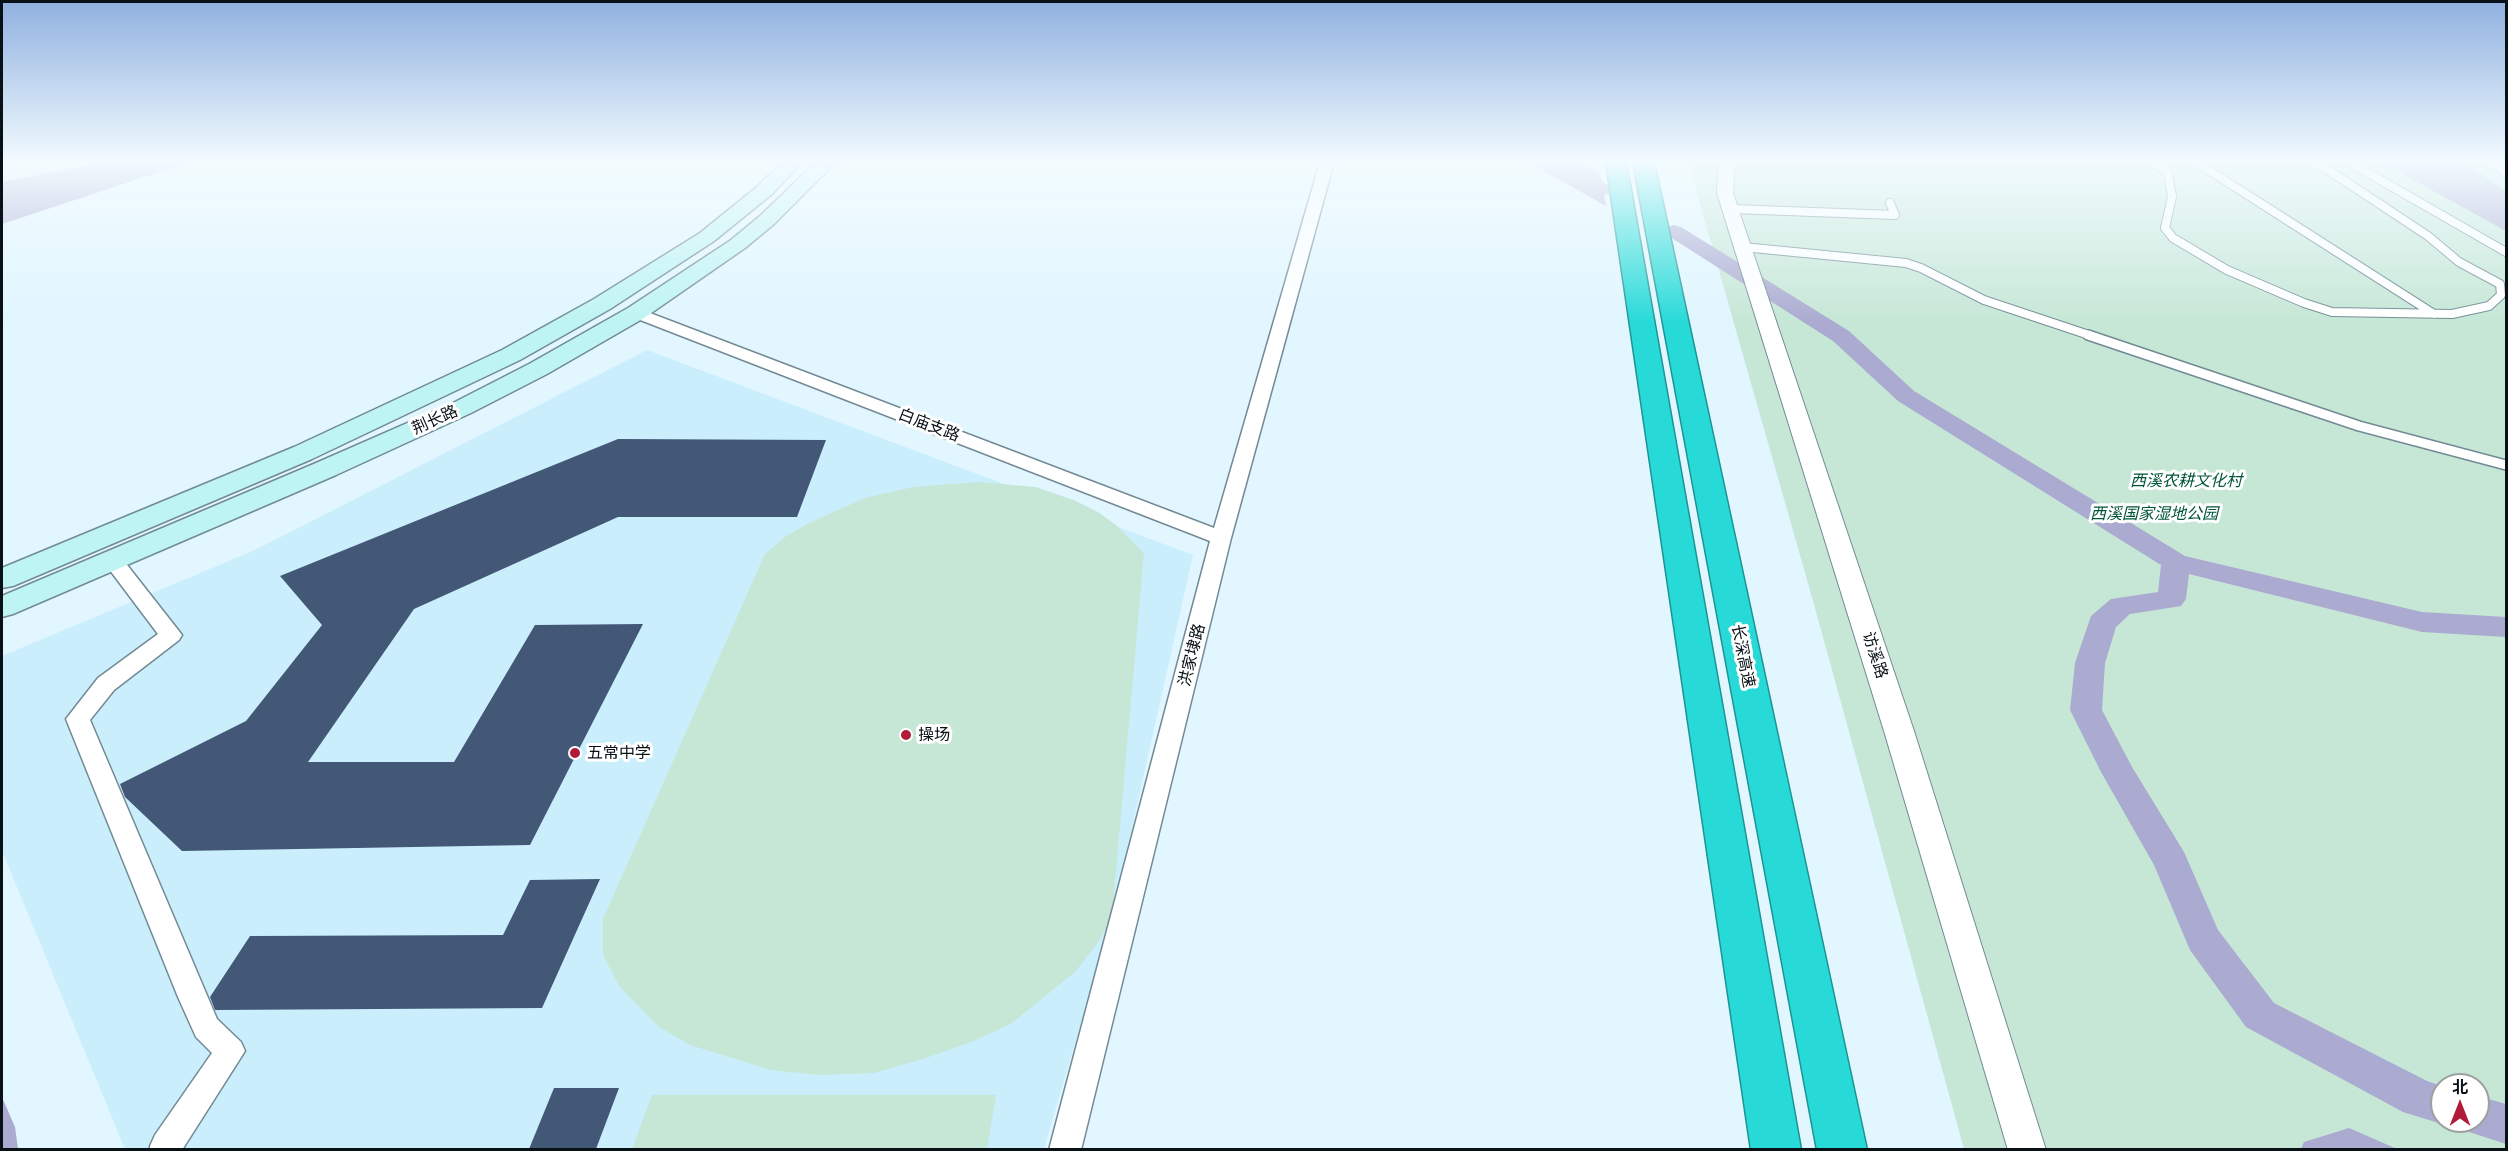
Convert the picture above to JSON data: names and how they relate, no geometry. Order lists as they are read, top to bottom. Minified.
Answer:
{"streets":{"highway":["长深高速"],"main road":["荆长路"],"street":["白庙支路","洪家埭路","访溪路"]},"crossings":[["荆长路","白庙支路"],["白庙支路","洪家埭路"]],"parks":["西溪农耕文化村","西溪国家湿地公园"],"places":["操场","五常中学"],"north":"top"}
